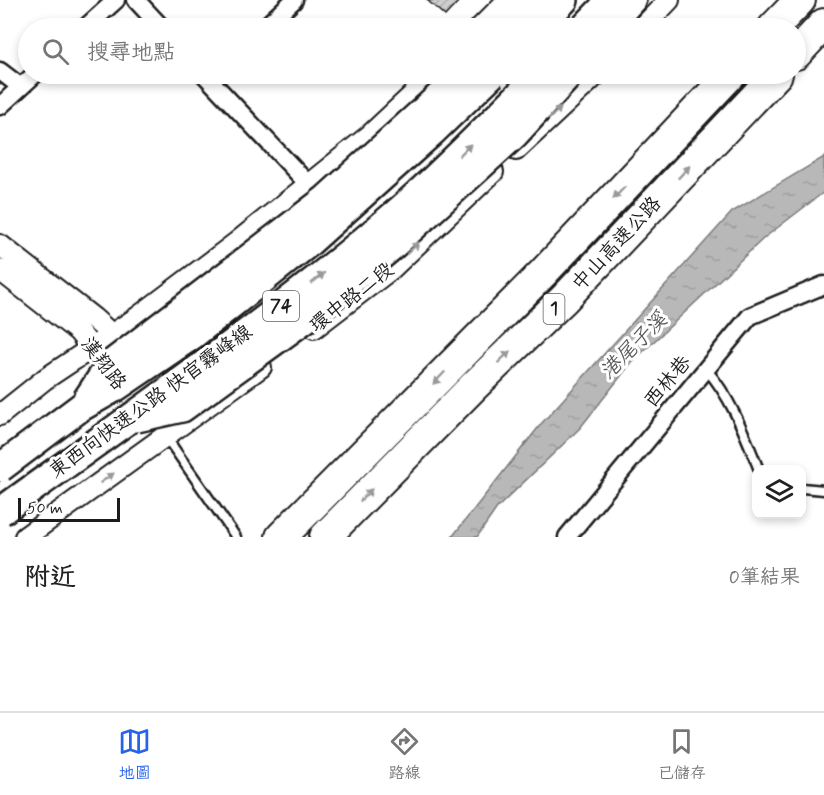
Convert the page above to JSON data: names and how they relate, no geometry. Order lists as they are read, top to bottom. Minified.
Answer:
{"streets":{"highway":["中山高速公路","74","1","東西向快速公路 快官霧峰線"],"street":["環中路二段","漢翔路","西林巷"]},"crossings":[["環中路二段","漢翔路"],["漢翔路","東西向快速公路 快官霧峰線"]],"water":["港尾子溪"],"scale_bar":"50 m","page":{"search":"搜尋地點","scale":"50 m","heading":["附近","0筆結果"],"nav":["地圖","路線","已儲存"]}}
